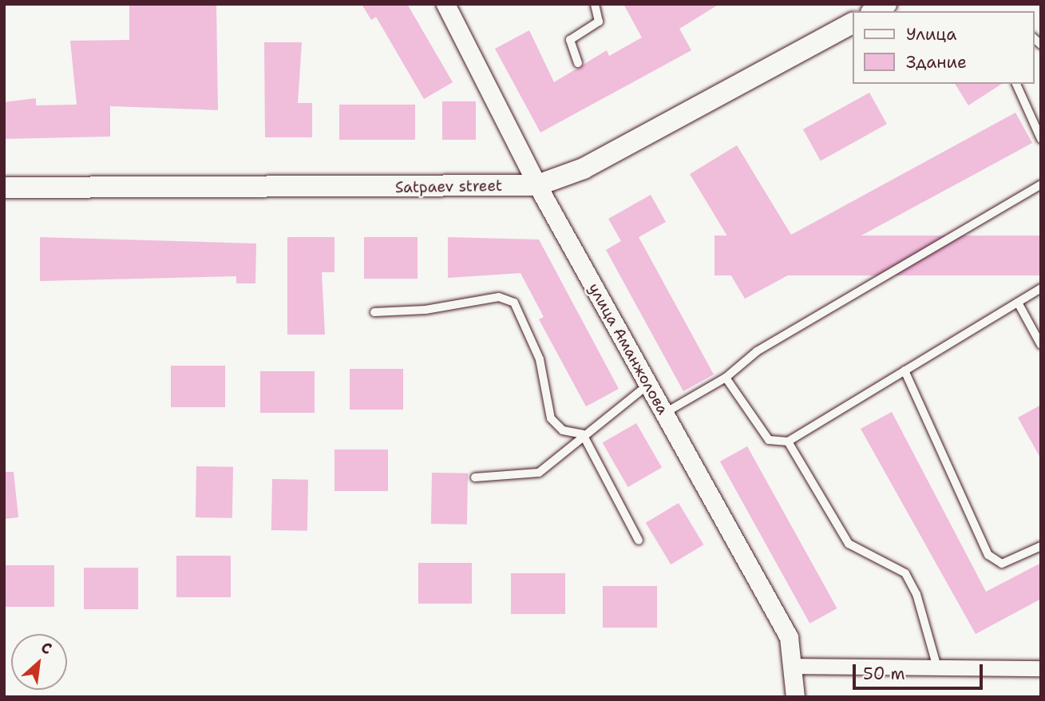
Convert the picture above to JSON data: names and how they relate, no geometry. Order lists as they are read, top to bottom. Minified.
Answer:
{"streets":{"main road":["Satpaev street"],"street":["улица Аманжолова"]},"crossings":[["Satpaev street","улица Аманжолова"]],"legend":["Улица","Здание"],"scale_bar":"50 m","north":"top right"}
